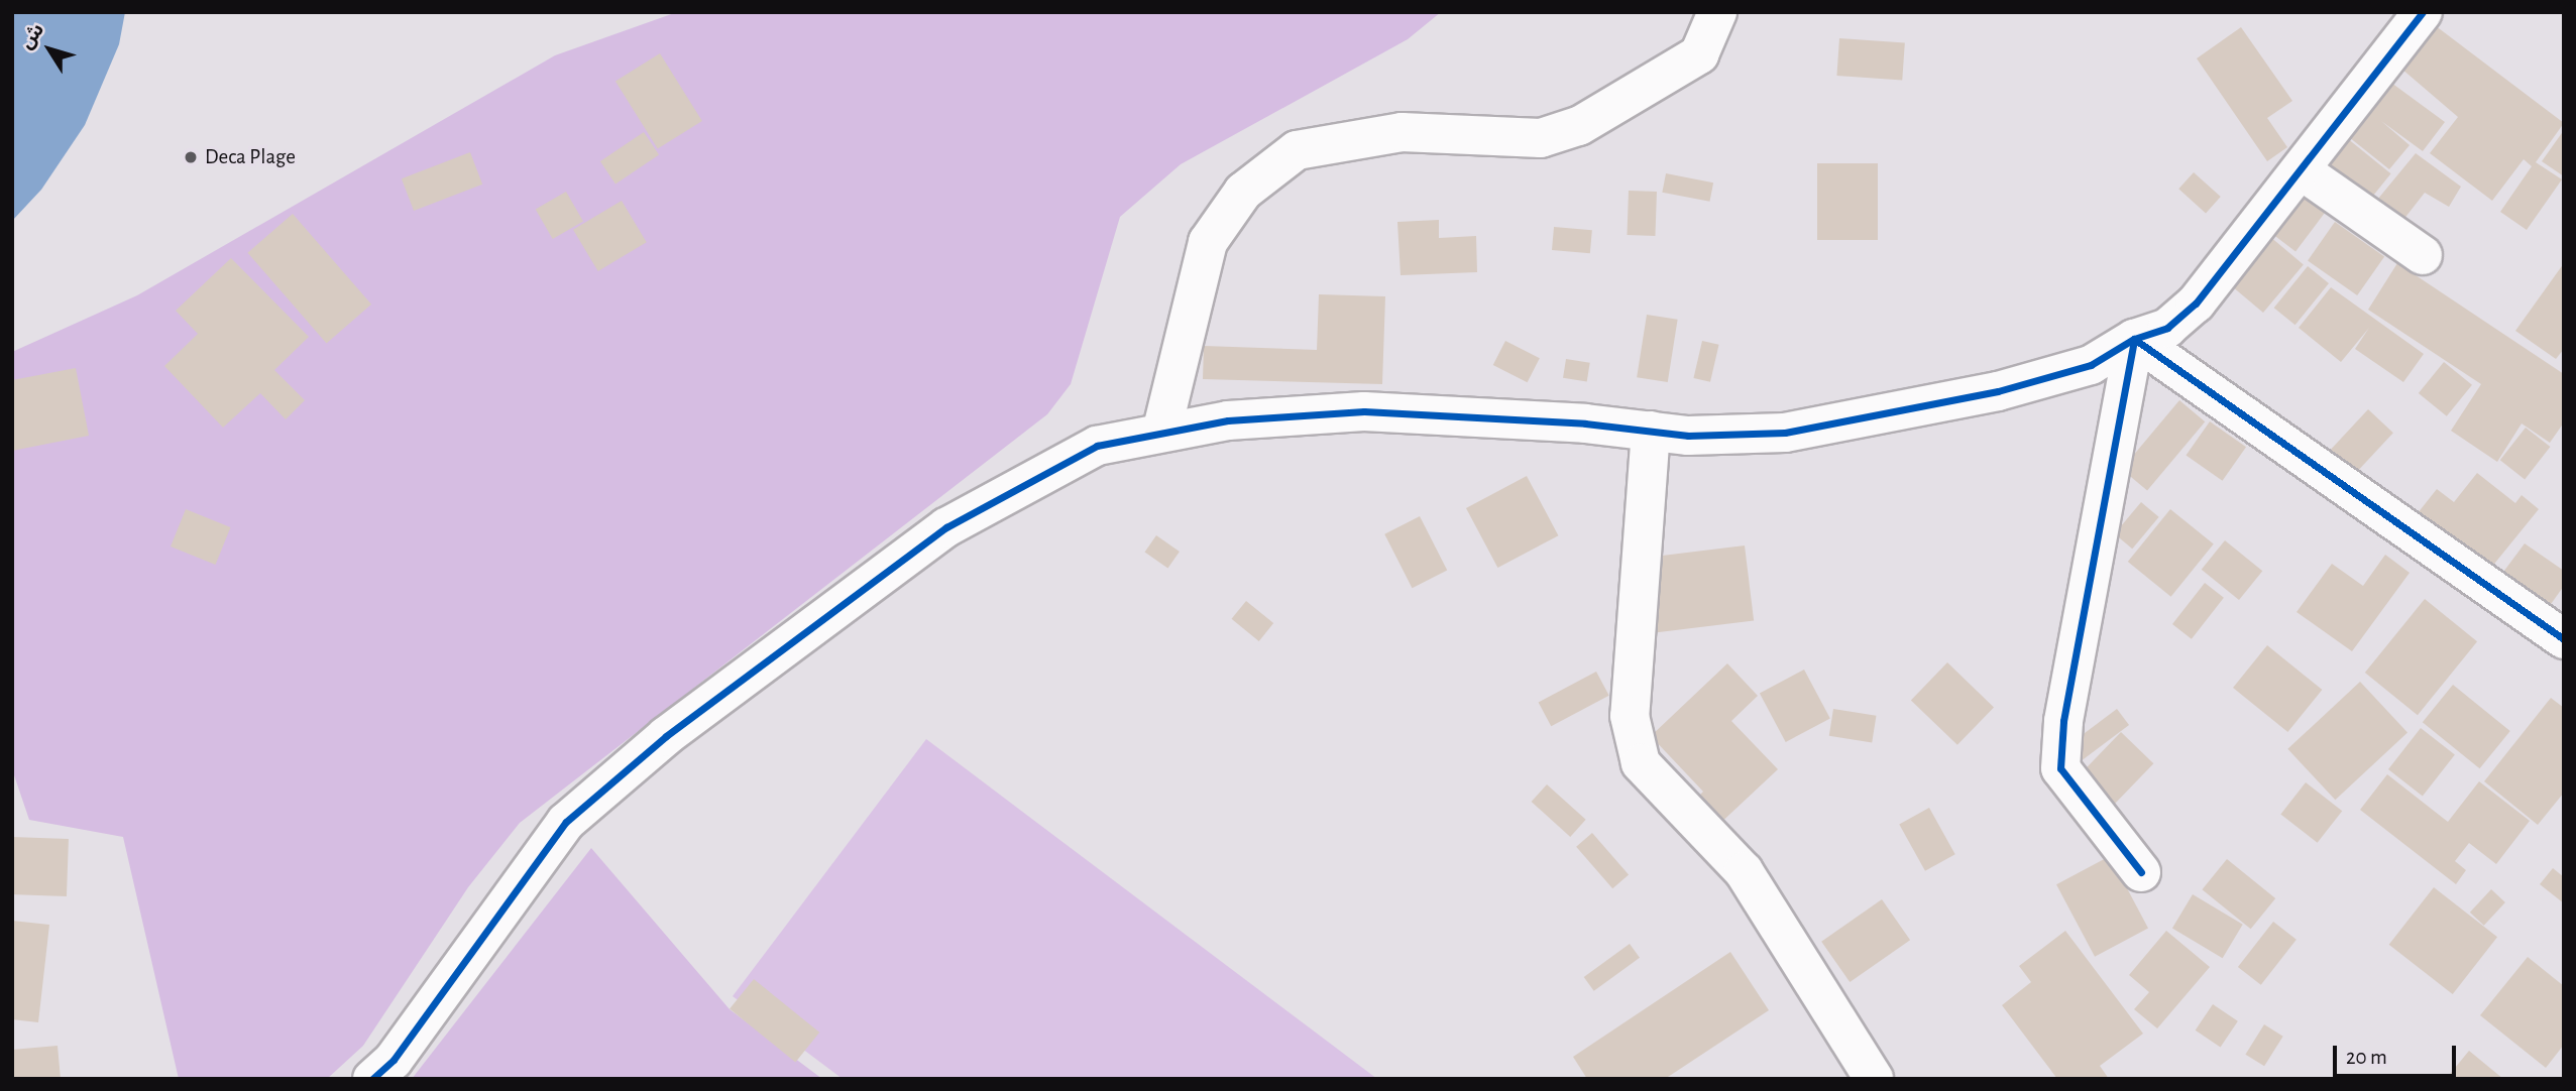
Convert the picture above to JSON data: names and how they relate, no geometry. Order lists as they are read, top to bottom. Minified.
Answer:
{"places":["Deca Plage"],"scale_bar":"20 m","north":"top left"}
